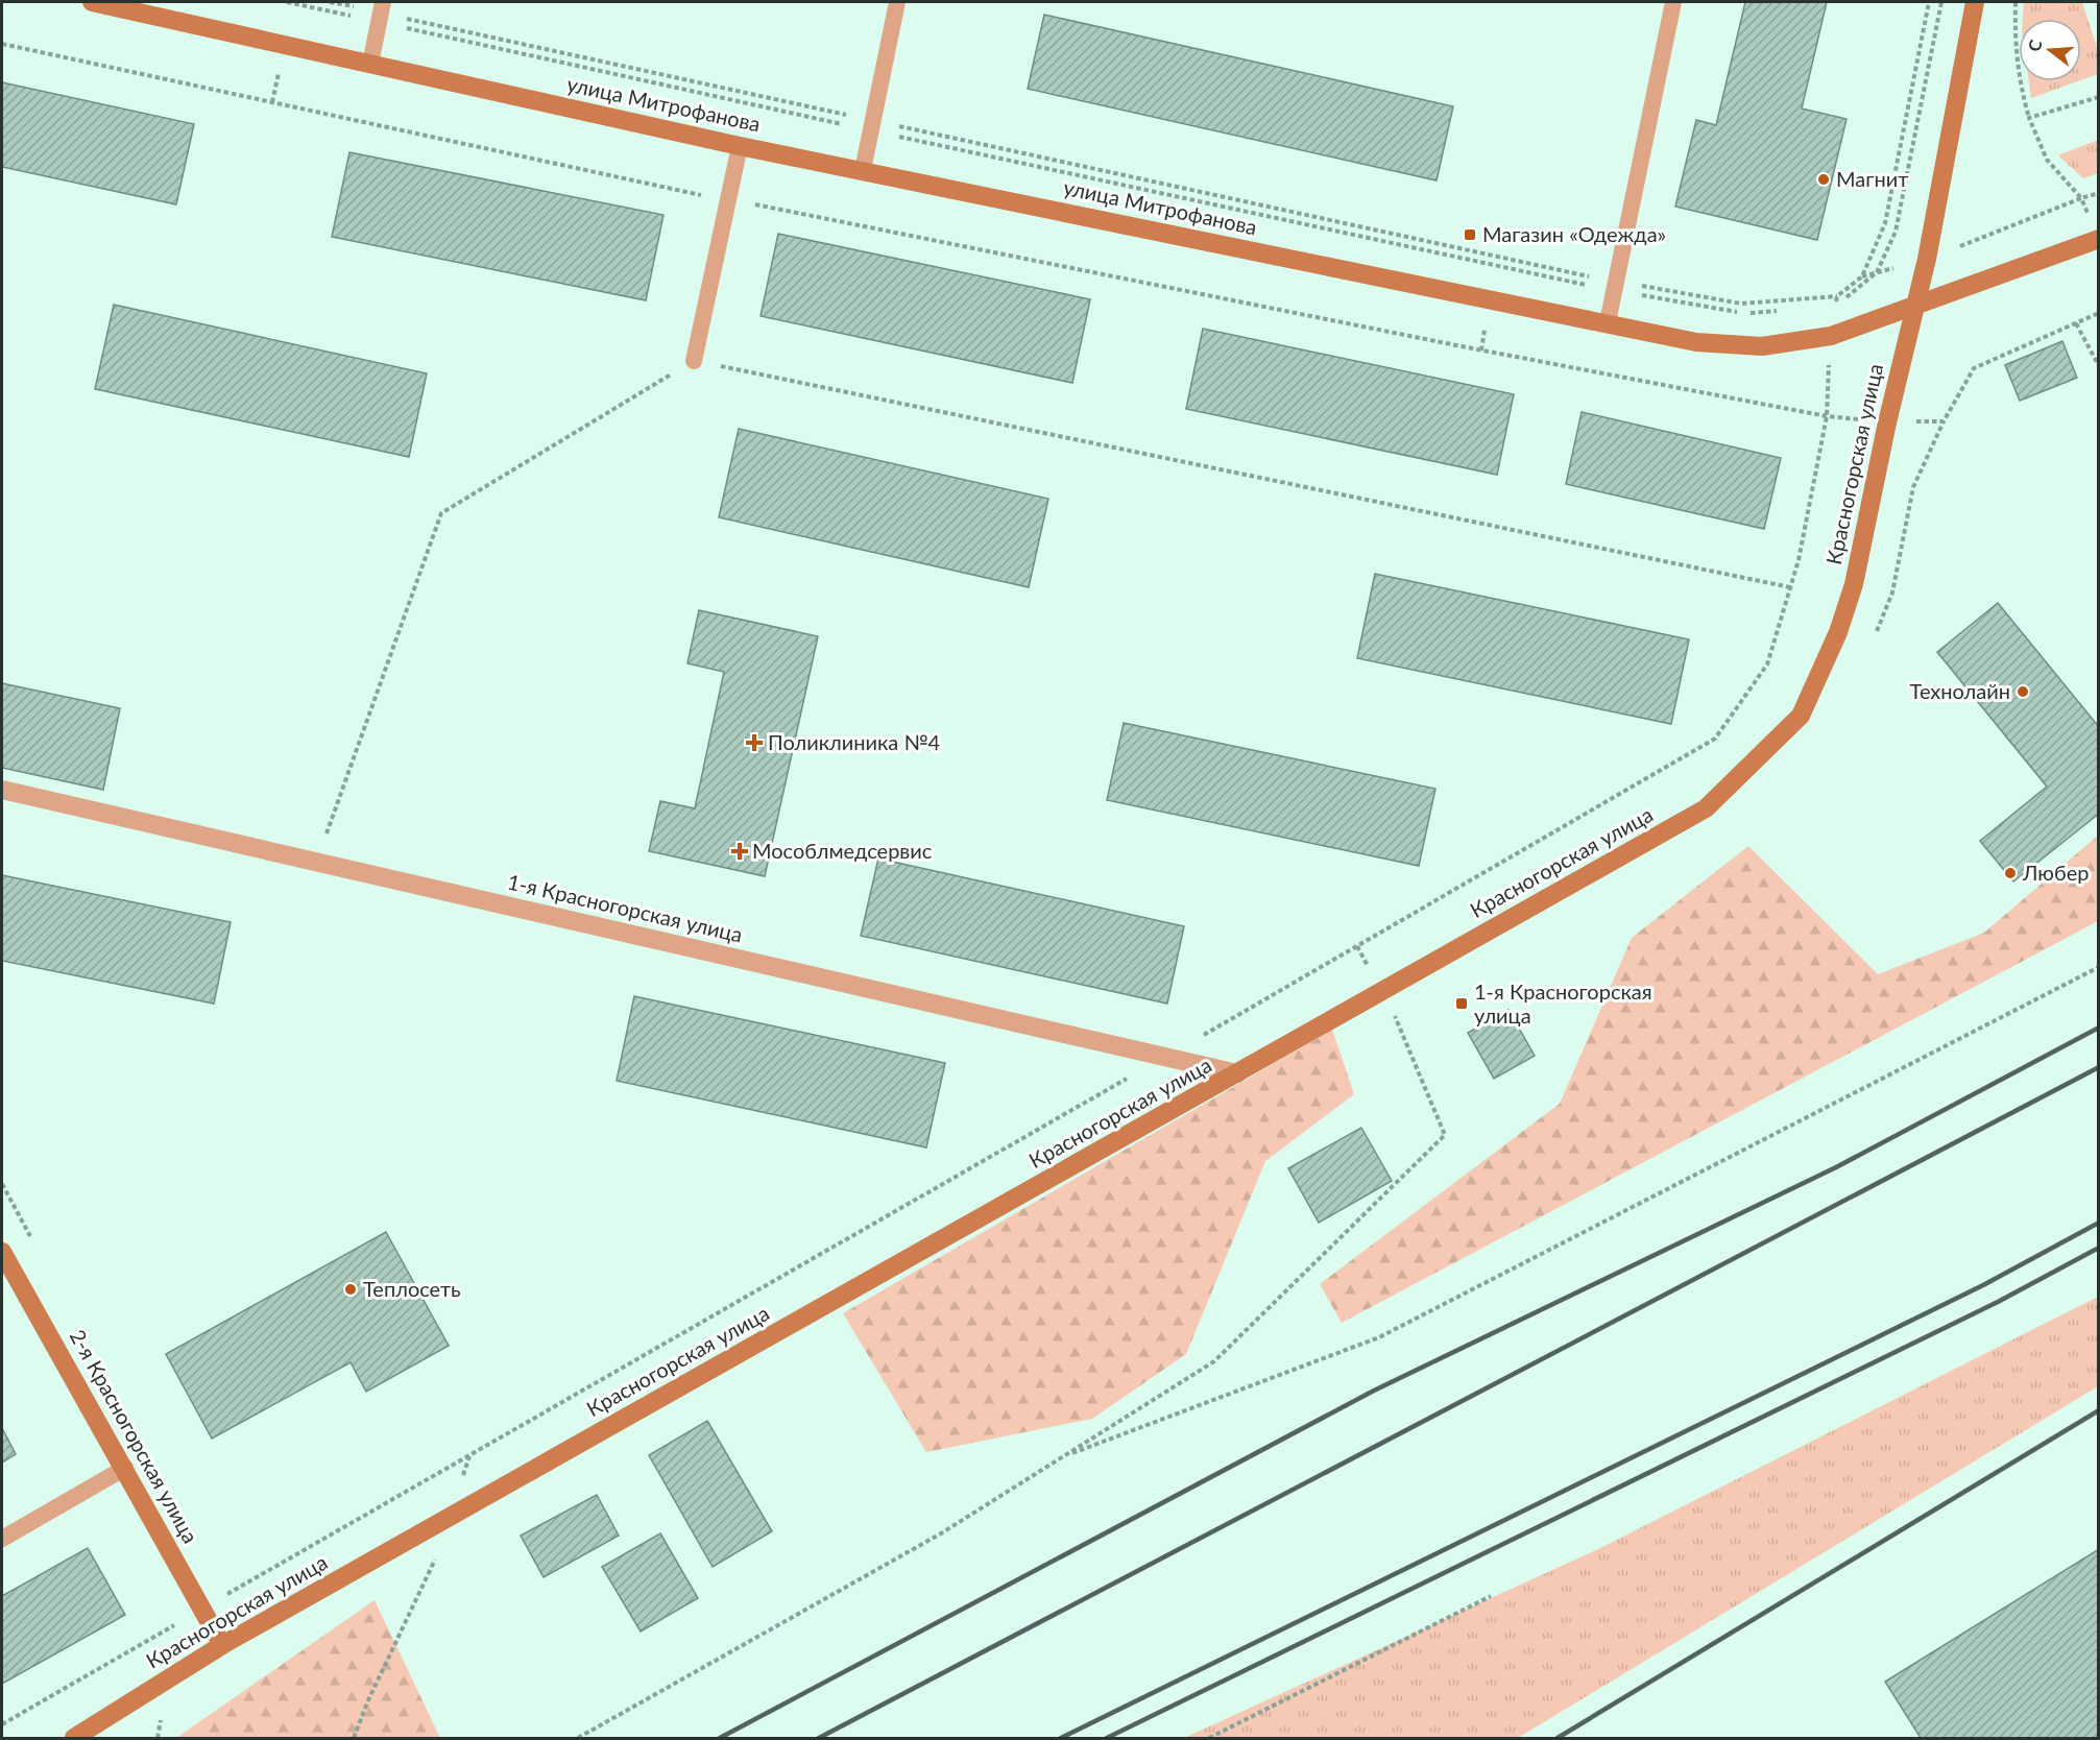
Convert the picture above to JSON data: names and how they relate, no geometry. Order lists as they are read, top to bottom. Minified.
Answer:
{"streets":{"street":["улица Митрофанова","Красногорская улица","1-я Красногорская улица","2-я Красногорская улица"]},"crossings":[["улица Митрофанова","Красногорская улица"],["Красногорская улица","1-я Красногорская улица"],["Красногорская улица","2-я Красногорская улица"]],"places":{"other":["Магнит","Технолайн","Любер","Теплосеть"],"transit":["Магазин «Одежда»","1-я Красногорская улица"],"health":["Поликлиника №4","Мособлмедсервис"]},"north":"left"}
